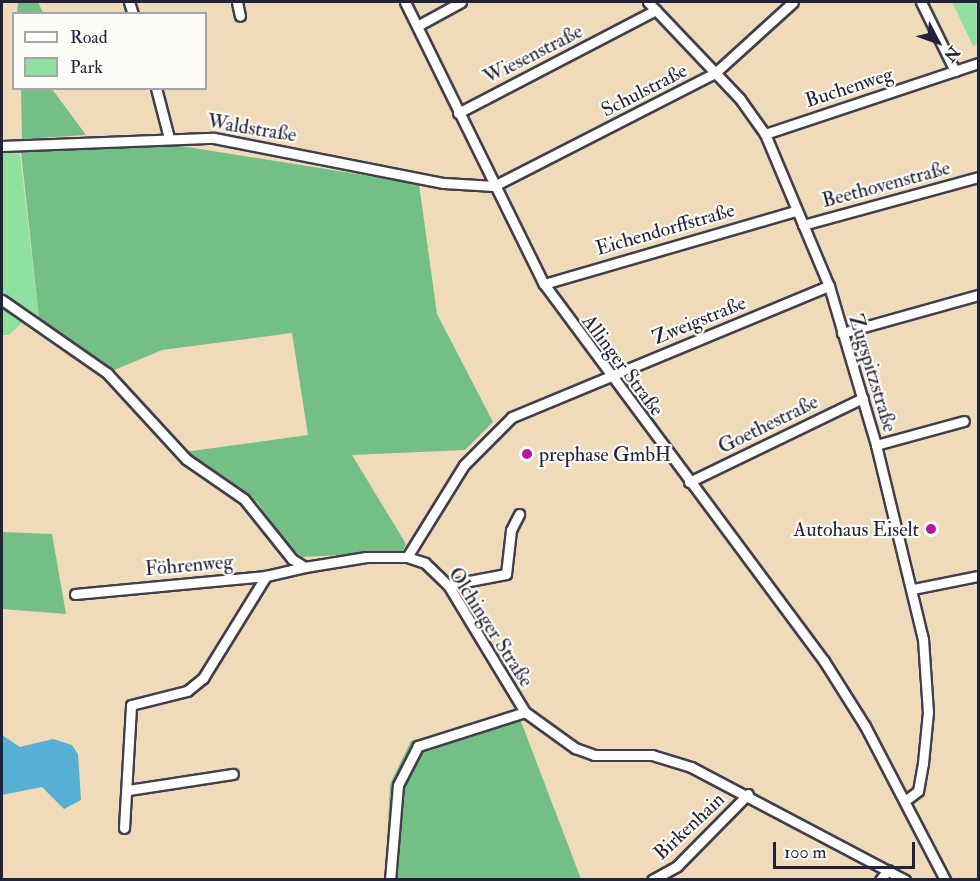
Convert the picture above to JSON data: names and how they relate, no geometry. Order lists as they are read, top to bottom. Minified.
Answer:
{"streets":{"street":["Wiesenstraße","Buchenweg","Schulstraße","Waldstraße","Beethovenstraße","Eichendorffstraße","Zweigstraße","Allinger Straße","Zugspitzstraße","Goethestraße","Föhrenweg","Olchinger Straße","Birkenhain"]},"crossings":[["Wiesenstraße","Allinger Straße"],["Wiesenstraße","Zugspitzstraße"],["Buchenweg","Zugspitzstraße"],["Schulstraße","Waldstraße"],["Schulstraße","Allinger Straße"],["Schulstraße","Zugspitzstraße"],["Waldstraße","Allinger Straße"],["Beethovenstraße","Zugspitzstraße"],["Eichendorffstraße","Allinger Straße"],["Eichendorffstraße","Zugspitzstraße"],["Zweigstraße","Allinger Straße"],["Zweigstraße","Zugspitzstraße"],["Zweigstraße","Olchinger Straße"],["Allinger Straße","Zugspitzstraße"],["Allinger Straße","Goethestraße"],["Zugspitzstraße","Goethestraße"],["Olchinger Straße","Birkenhain"]],"places":["prephase GmbH","Autohaus Eiselt"],"legend":["Road","Park"],"scale_bar":"100 m","north":"bottom right"}
